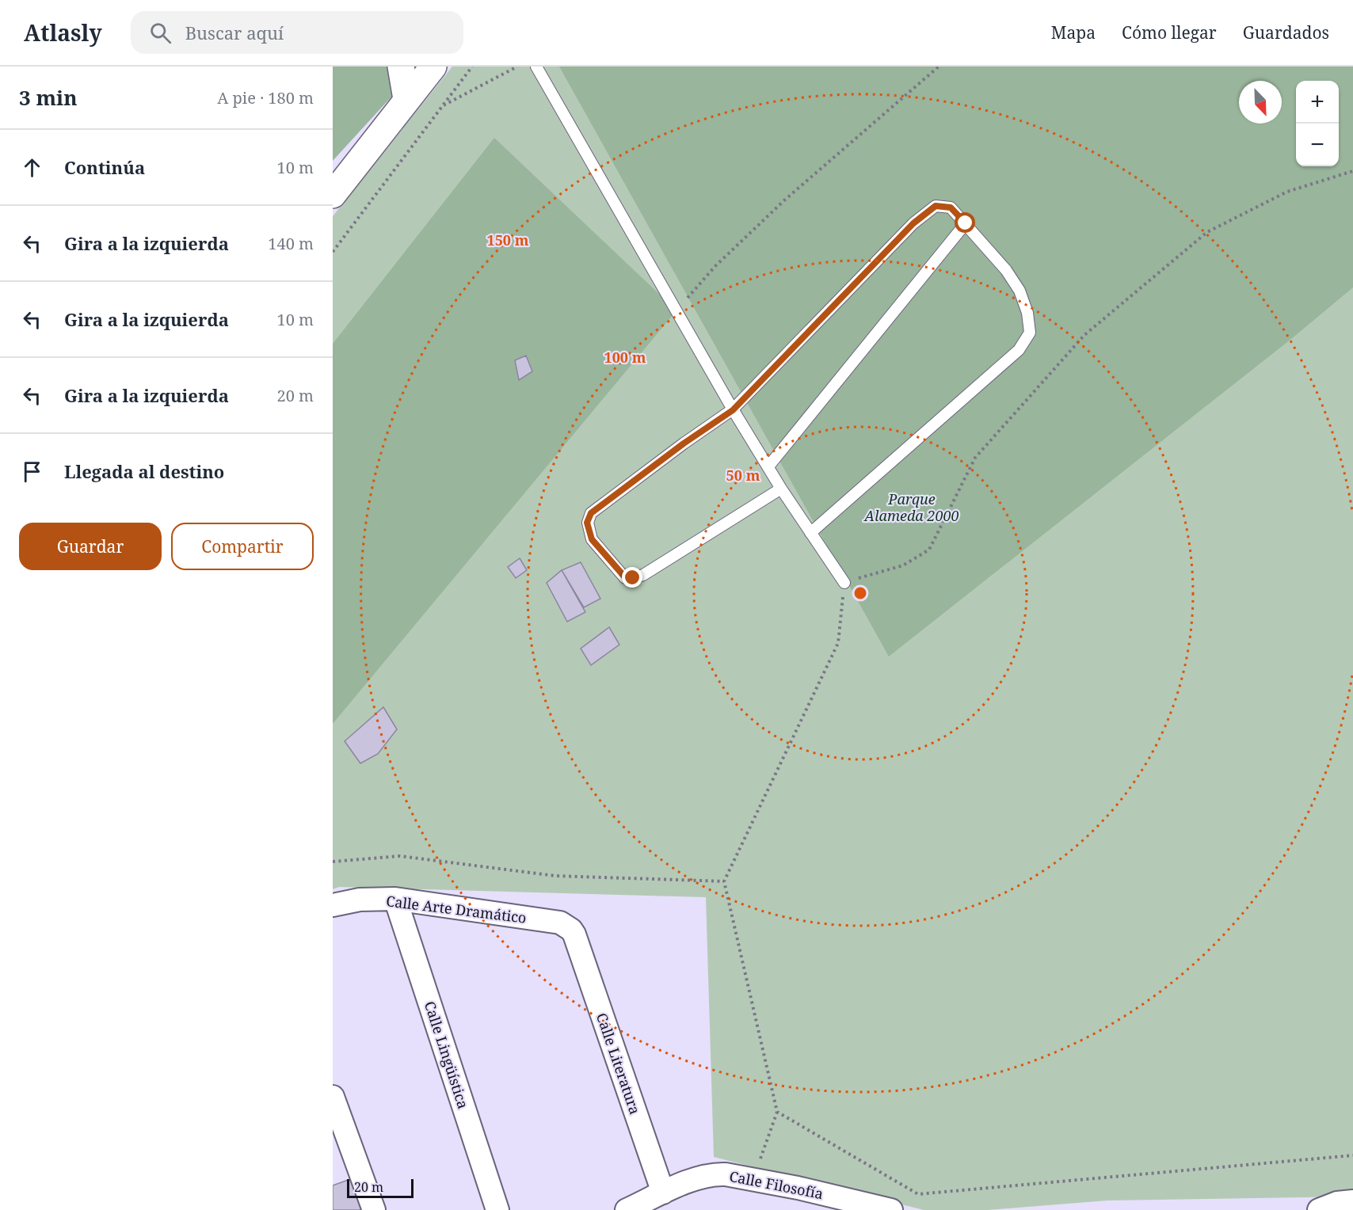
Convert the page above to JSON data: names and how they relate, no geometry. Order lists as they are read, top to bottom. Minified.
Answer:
{"streets":{"street":["Calle Arte Dramático","Calle Lingüística","Calle Literatura","Calle Filosofía"]},"crossings":[["Calle Arte Dramático","Calle Lingüística"],["Calle Arte Dramático","Calle Literatura"],["Calle Literatura","Calle Filosofía"]],"parks":["Parque Alameda 2000"],"scale_bar":"20 m","north":"bottom right","page":{"header":"Atlasly","search":"Buscar aquí","nav":["Mapa","Cómo llegar","Guardados"],"heading":["3 min","A pie · 180 m"],"map_buttons":["+","−"],"list":[["Continúa","10 m"],["Gira a la izquierda","140 m"],["Gira a la izquierda","10 m"],["Gira a la izquierda","20 m"],"Llegada al destino"],"buttons":["Guardar","Compartir"],"scale":"20 m"},"rings":["150 m","100 m","50 m"]}
